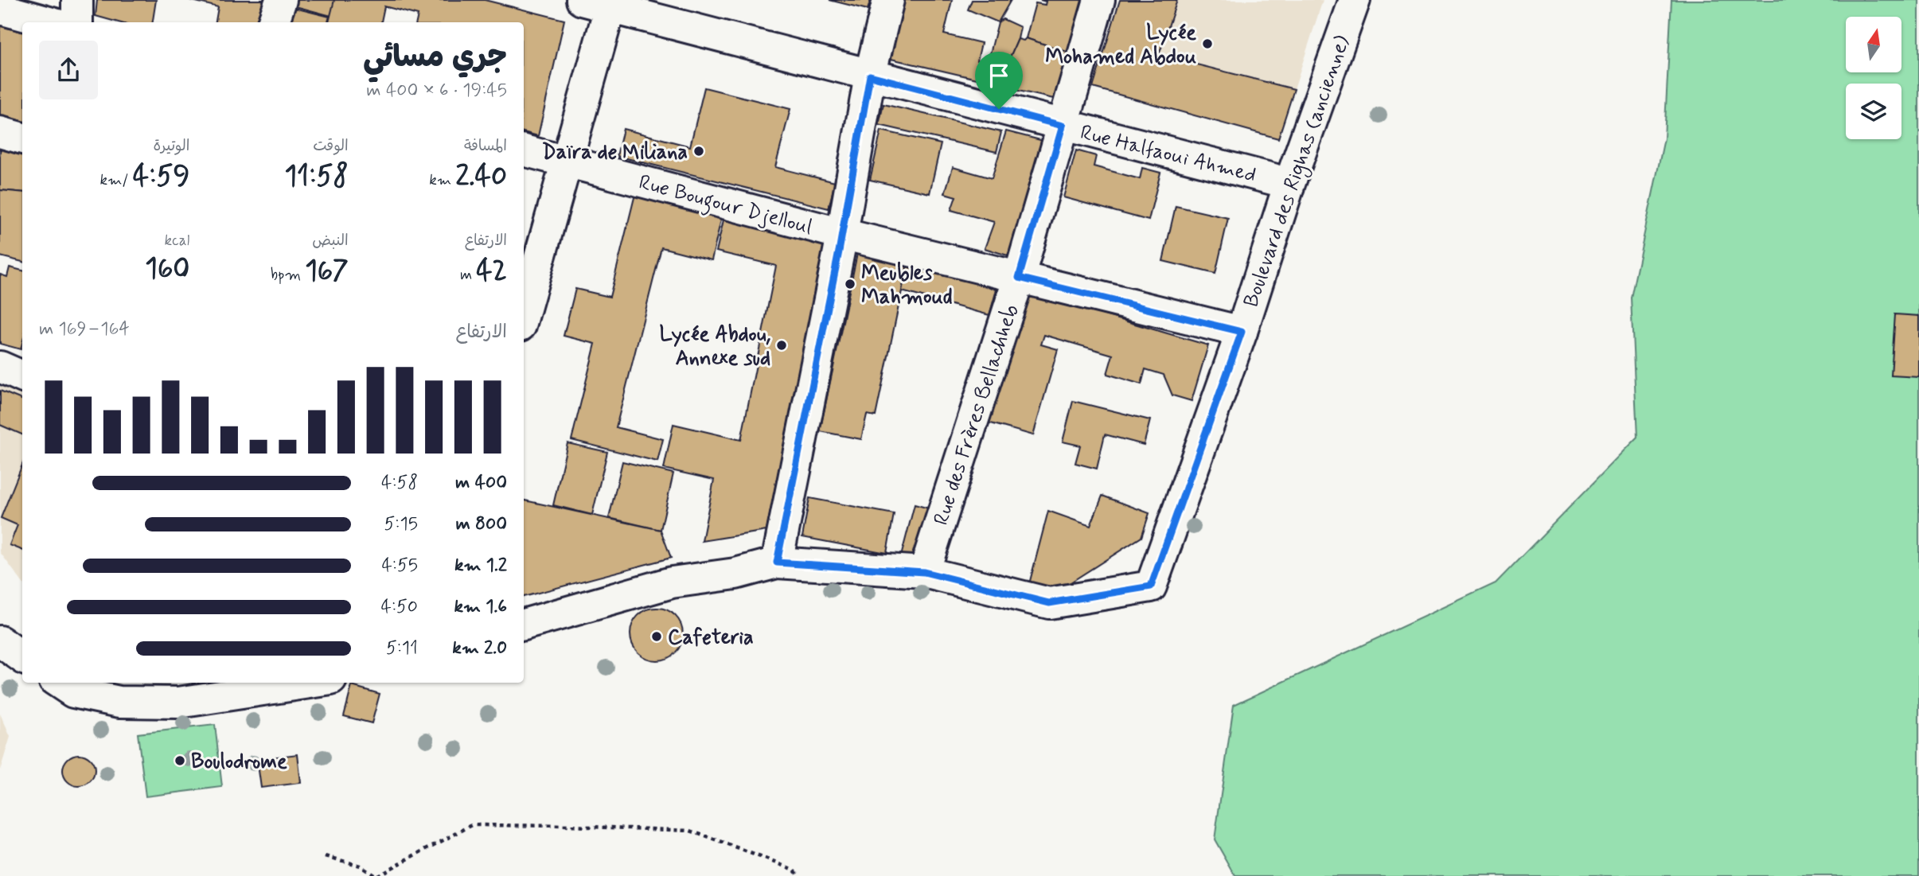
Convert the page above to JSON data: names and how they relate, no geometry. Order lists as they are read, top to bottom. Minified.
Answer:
{"streets":{"street":["Rue Halfaoui Ahmed","Boulevard des Righas (ancienne)","Rue Bougour Djelloul","Rue des Frères Bellachheb"]},"crossings":[["Rue Halfaoui Ahmed","Rue des Frères Bellachheb"],["Boulevard des Righas (ancienne)","Rue Bougour Djelloul"],["Boulevard des Righas (ancienne)","Rue des Frères Bellachheb"],["Rue Bougour Djelloul","Rue des Frères Bellachheb"]],"places":["Lycée Mohamed Abdou","Daïra de Miliana","Meubles Mahmoud","Lycée Abdou, Annexe sud","Cafeteria","Boulodrome"],"north":"top","page":{"heading":["جري مسائي","19:45 · 6 × 400 m"],"stats":[["المسافة","2.40 km"],["الوقت","11:58"],["الوتيرة","4:59 /km"],["الارتفاع","42 m"],["النبض","167 bpm"],["kcal","160"]],"chart":["الارتفاع","164–169 m"],"list":[{"name":"400 m","note":"4:58"},{"name":"800 m","note":"5:15"},{"name":"1.2 km","note":"4:55"},{"name":"1.6 km","note":"4:50"},{"name":"2.0 km","note":"5:11"}]}}
